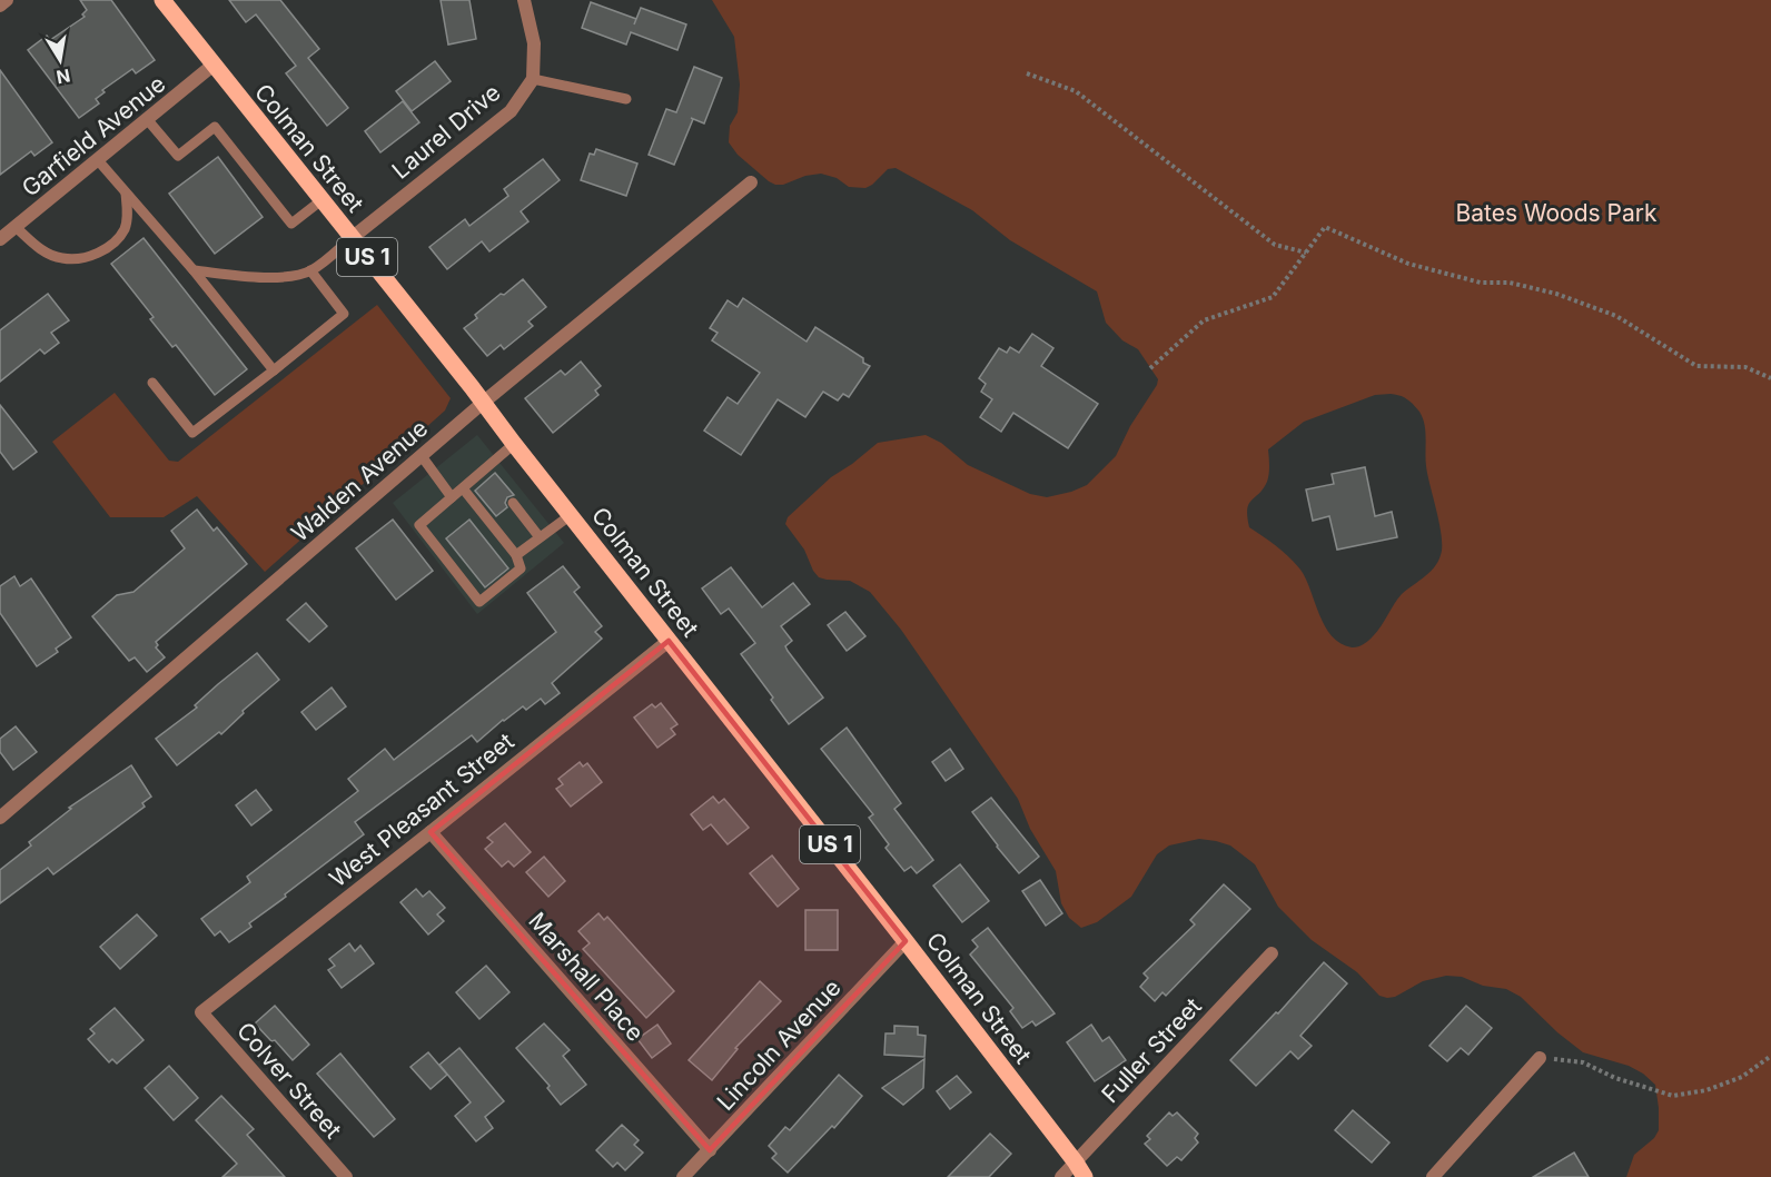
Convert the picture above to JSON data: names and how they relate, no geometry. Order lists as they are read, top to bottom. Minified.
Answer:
{"streets":{"main road":["Colman Street","US 1"],"street":["Laurel Drive","Garfield Avenue","Walden Avenue","West Pleasant Street","Marshall Place","Lincoln Avenue","Fuller Street","Colver Street"]},"crossings":[["Laurel Drive","Colman Street"],["Garfield Avenue","Colman Street"],["Colman Street","Walden Avenue"],["Colman Street","West Pleasant Street"],["Colman Street","Lincoln Avenue"],["Colman Street","Fuller Street"],["West Pleasant Street","Marshall Place"],["West Pleasant Street","Colver Street"],["Marshall Place","Lincoln Avenue"]],"parks":["Bates Woods Park"],"north":"bottom"}
